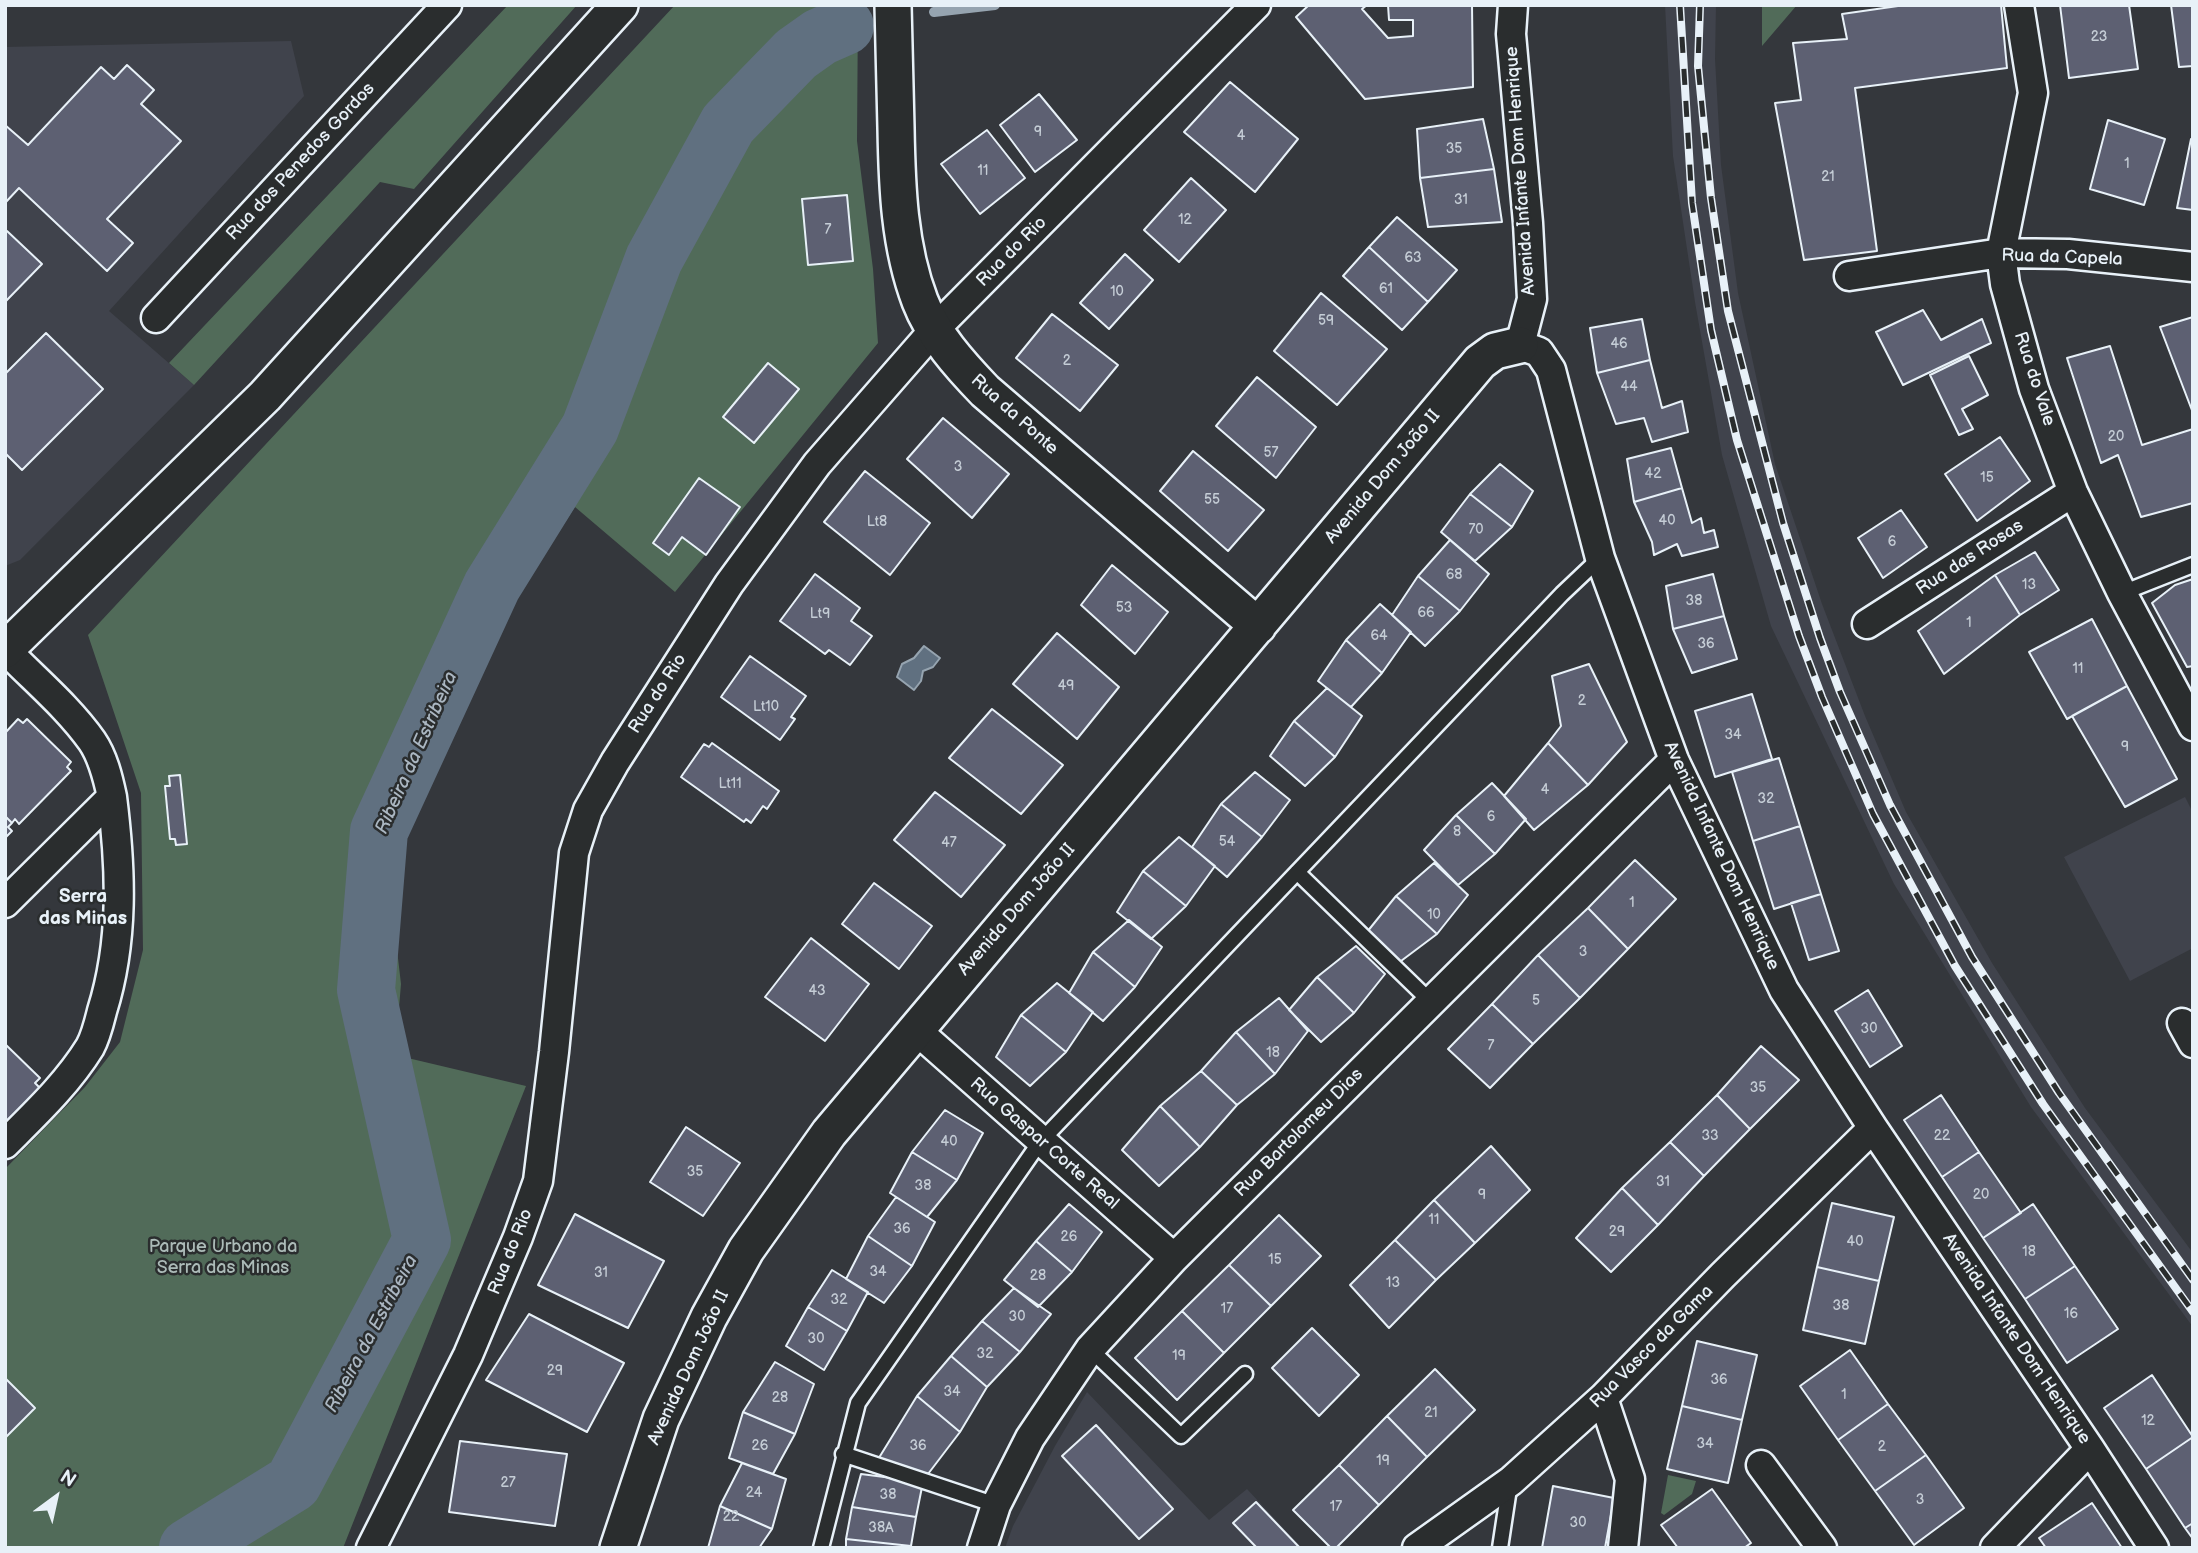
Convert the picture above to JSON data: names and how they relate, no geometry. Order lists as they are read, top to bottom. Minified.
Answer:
{"streets":{"street":["Rua dos Penedos Gordos","Avenida Infante Dom Henrique","Rua do Rio","Rua da Capela","Rua do Vale","Rua da Ponte","Avenida Dom João II","Rua das Rosas","Rua Bartolomeu Dias","Rua Gaspar Corte Real","Rua Vasco da Gama"]},"crossings":[["Avenida Infante Dom Henrique","Avenida Dom João II"],["Avenida Infante Dom Henrique","Rua Bartolomeu Dias"],["Avenida Infante Dom Henrique","Rua Vasco da Gama"],["Rua do Rio","Rua da Ponte"],["Rua da Capela","Rua do Vale"],["Rua do Vale","Rua das Rosas"],["Rua da Ponte","Avenida Dom João II"],["Avenida Dom João II","Rua Gaspar Corte Real"],["Rua Bartolomeu Dias","Rua Gaspar Corte Real"]],"districts":["Serra das Minas"],"water":["Ribeira da Estribeira"],"parks":["Parque Urbano da Serra das Minas"],"house_numbers":["23","9","4","35","1","11","21","31","12","7","63","61","10","59","46","2","44","20","57","3","42","15","55","40","Lt8","70","6","68","13","38","53","66","Lt9","1","64","36","11","49","2","Lt10","34","9","Lt11","4","32","6","8","54","47","1","10","3","43","5","30","7","18","35","33","22","40","35","31","38","9","20","11","36","29","26","40","18","15","34","31","28","13","32","38","17","16","30","30","32","19","29","36","34","1","28","21","12","34","26","36","2","19","27","24","38","3","17","22","30","38A"],"north":"top right"}
